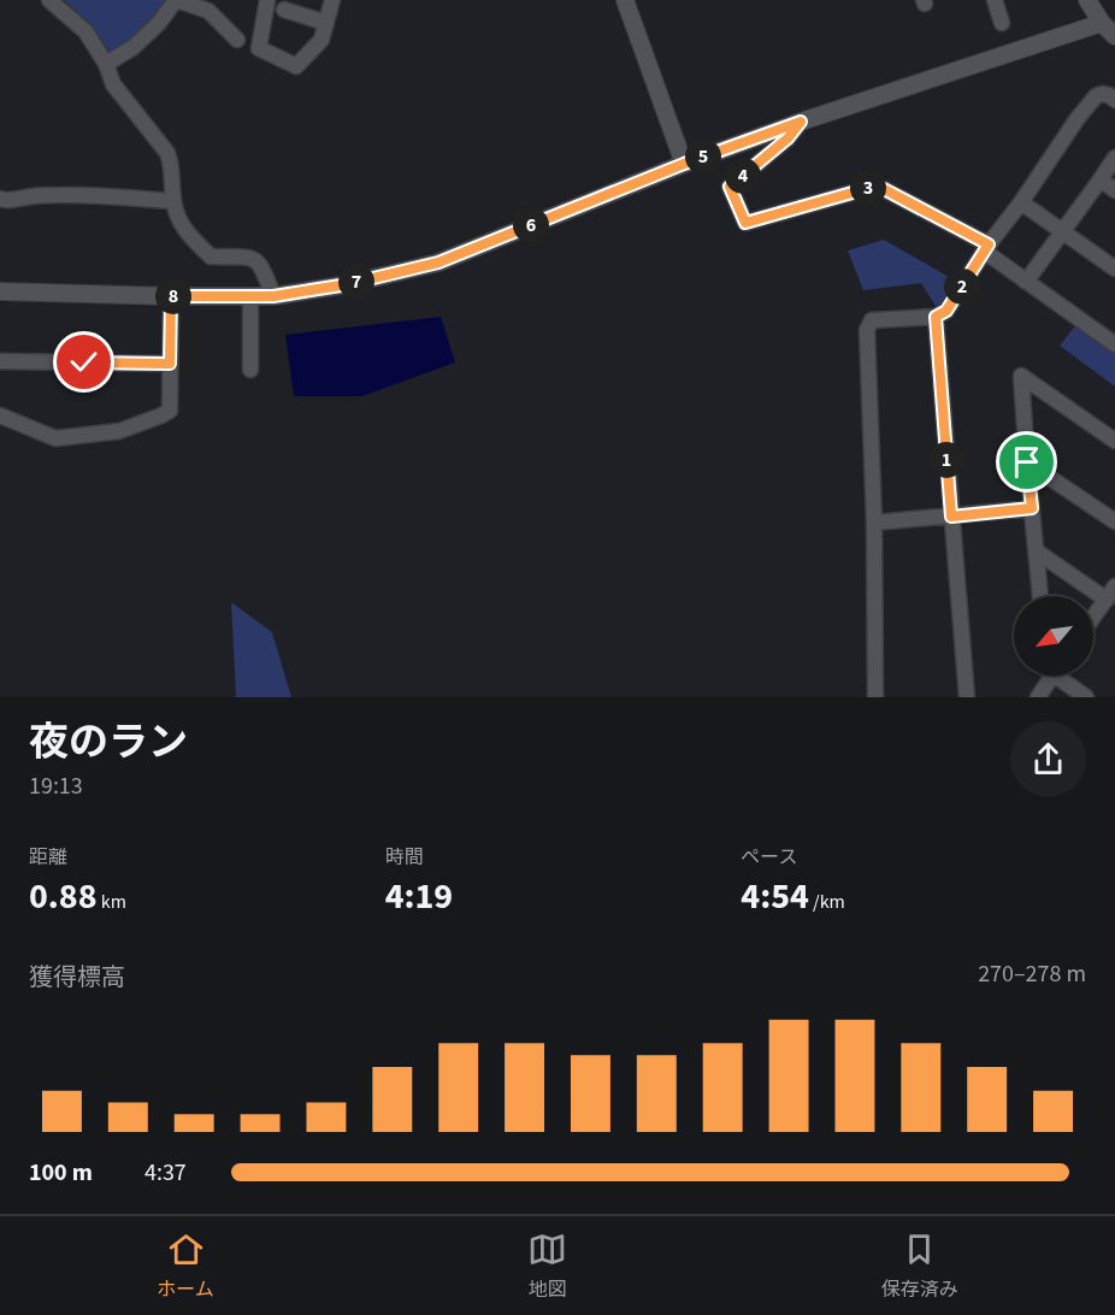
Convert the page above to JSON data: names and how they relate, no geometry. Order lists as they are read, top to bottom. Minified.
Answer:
{"north":"bottom left","page":{"pins":["5","4","3","6","7","2","8","1"],"heading":["夜のラン","19:13"],"stats":[["距離","0.88 km"],["時間","4:19"],["ペース","4:54 /km"]],"chart":["獲得標高","270–278 m"],"list":[{"name":"100 m","note":"4:37"}],"tabs":["ホーム","地図","保存済み"]}}
